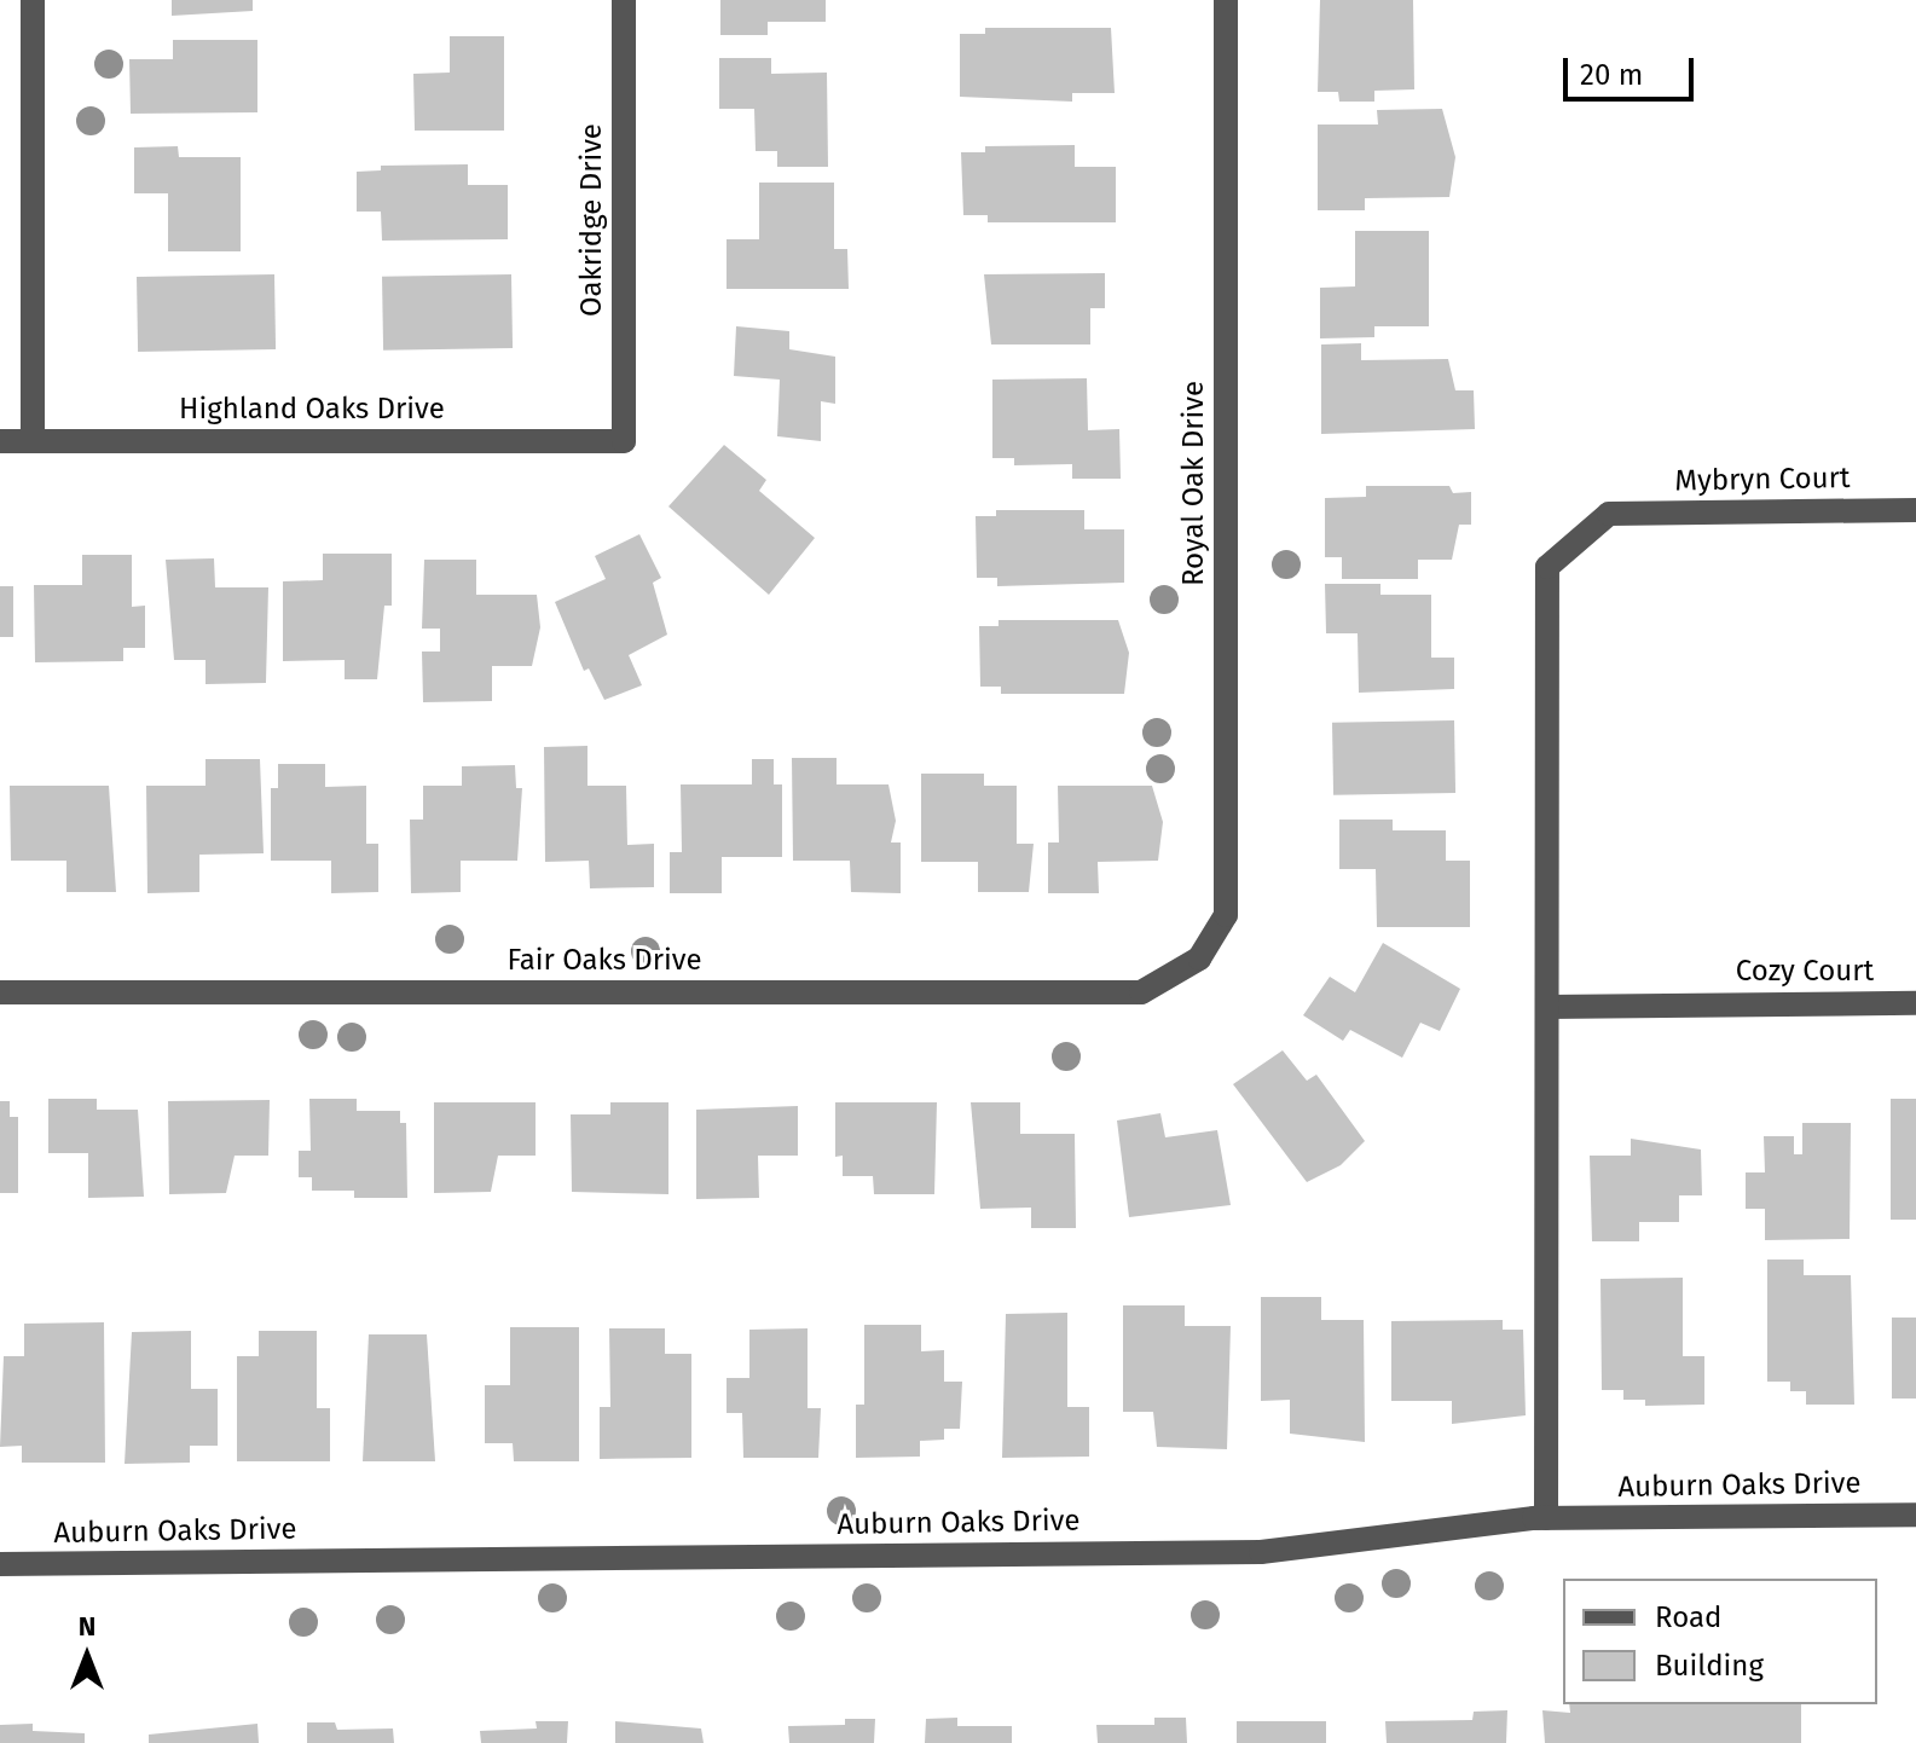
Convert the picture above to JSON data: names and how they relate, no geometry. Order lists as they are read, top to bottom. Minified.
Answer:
{"streets":{"street":["Oakridge Drive","Highland Oaks Drive","Mybryn Court","Royal Oak Drive","Fair Oaks Drive","Cozy Court","Auburn Oaks Drive"]},"crossings":[["Oakridge Drive","Highland Oaks Drive"],["Mybryn Court","Cozy Court"],["Royal Oak Drive","Fair Oaks Drive"]],"legend":["Road","Building"],"scale_bar":"20 m","north":"top"}
